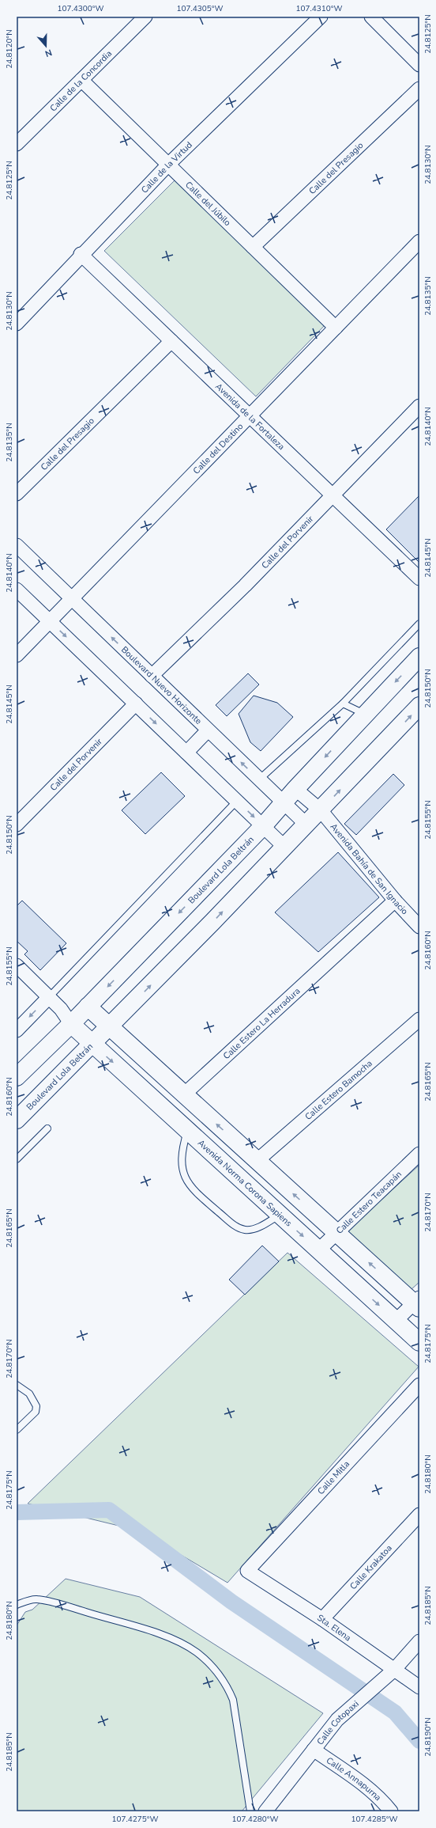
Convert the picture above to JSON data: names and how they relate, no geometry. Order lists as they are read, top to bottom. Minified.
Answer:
{"streets":{"main road":["Boulevard Lola Beltrán","Avenida Norma Corona Sapiens"],"street":["Calle de la Concordia","Calle de la Virtud","Calle del Presagio","Calle del Júbilo","Avenida de la Fortaleza","Calle del Destino","Calle del Porvenir","Boulevard Nuevo Horizonte","Avenida Bahía de San Ignacio","Calle Estero La Herradura","Calle Estero Bamocha","Calle Estero Teacapán","Calle Mitla","Calle Krakatoa","Sta. Elena","Calle Cotopaxi","Calle Annapurna"]},"crossings":[["Calle de la Concordia","Calle del Júbilo"],["Calle de la Virtud","Calle del Júbilo"],["Calle de la Virtud","Avenida de la Fortaleza"],["Calle del Presagio","Calle del Júbilo"],["Calle del Presagio","Avenida de la Fortaleza"],["Calle del Júbilo","Calle del Destino"],["Avenida de la Fortaleza","Calle del Destino"],["Avenida de la Fortaleza","Calle del Porvenir"],["Calle del Destino","Boulevard Nuevo Horizonte"],["Calle del Porvenir","Boulevard Nuevo Horizonte"],["Boulevard Nuevo Horizonte","Boulevard Lola Beltrán"],["Avenida Bahía de San Ignacio","Boulevard Lola Beltrán"],["Avenida Bahía de San Ignacio","Calle Estero La Herradura"],["Boulevard Lola Beltrán","Avenida Norma Corona Sapiens"],["Avenida Norma Corona Sapiens","Calle Estero Teacapán"],["Calle Mitla","Sta. Elena"],["Calle Krakatoa","Sta. Elena"],["Sta. Elena","Calle Cotopaxi"],["Calle Cotopaxi","Calle Annapurna"]],"north":"bottom","coordinates":["107.4300°W","107.4305°W","107.4310°W","24.8125°N","24.8120°N","24.8130°N","24.8135°N","24.8140°N","24.8145°N","24.8150°N","24.8155°N","24.8160°N","24.8165°N","24.8170°N","24.8175°N","24.8180°N","24.8185°N","24.8190°N","107.4275°W","107.4280°W","107.4285°W"]}
